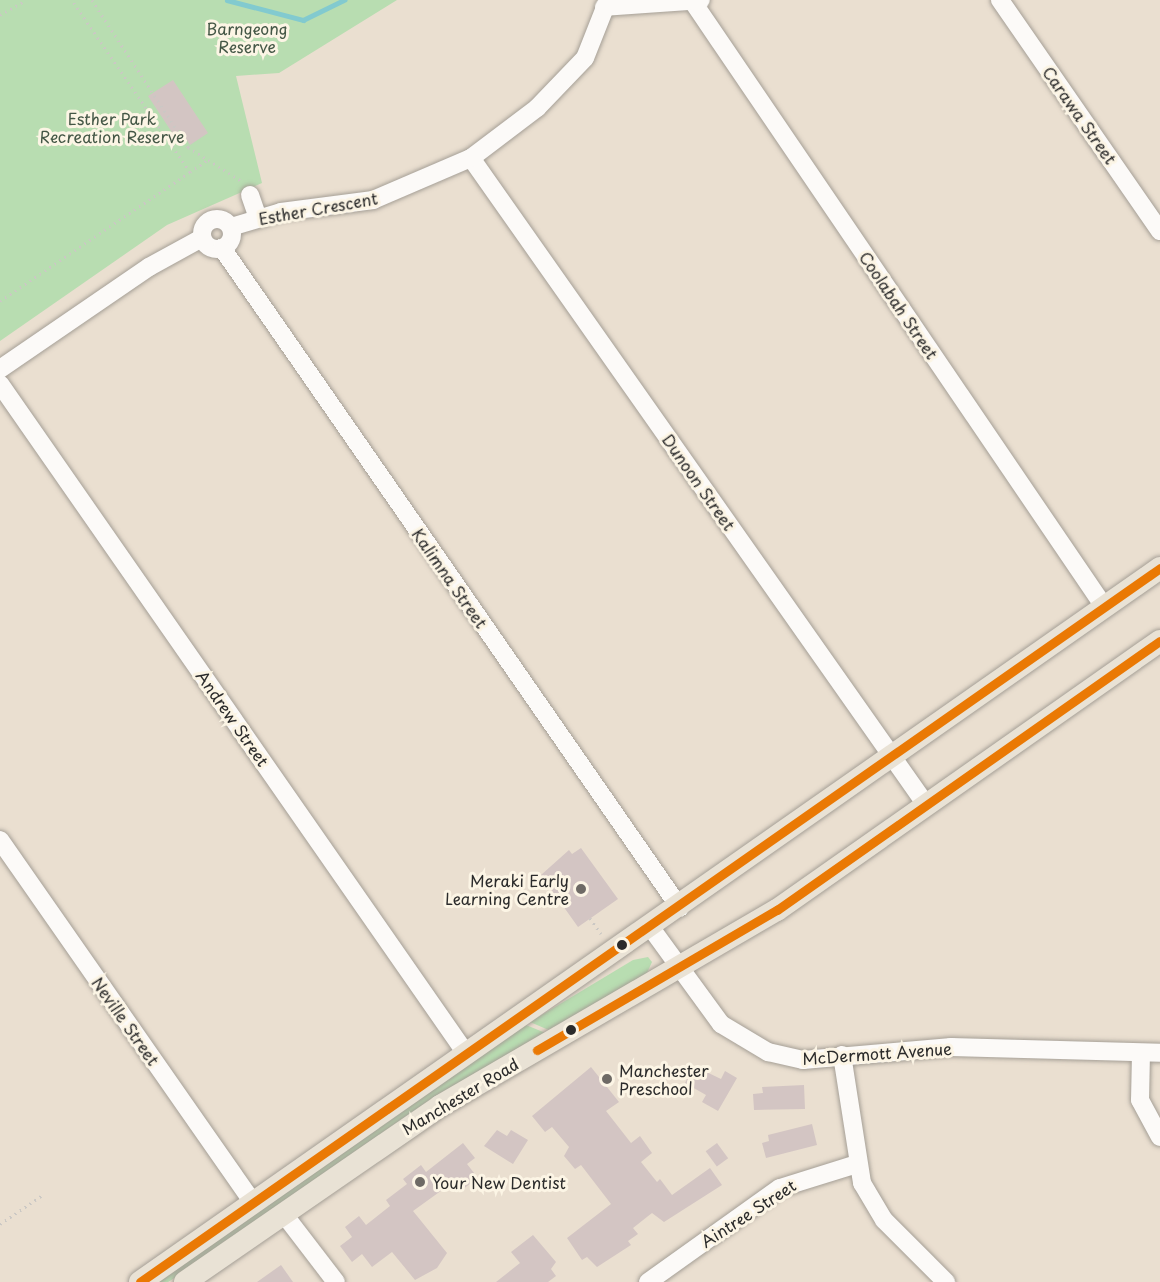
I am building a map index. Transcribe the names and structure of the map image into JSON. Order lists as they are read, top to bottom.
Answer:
{
  "streets": {
    "main road": ["Manchester Road"],
    "street": [
      "Carawa Street",
      "Esther Crescent",
      "Coolabah Street",
      "Dunoon Street",
      "Kalimna Street",
      "Andrew Street",
      "Neville Street",
      "McDermott Avenue",
      "Aintree Street"
    ]
  },
  "crossings": [
    ["Esther Crescent", "Dunoon Street"],
    ["Esther Crescent", "Kalimna Street"],
    ["Coolabah Street", "Manchester Road"],
    ["Dunoon Street", "Manchester Road"],
    ["Kalimna Street", "Manchester Road"],
    ["Andrew Street", "Manchester Road"],
    ["Neville Street", "Manchester Road"],
    ["McDermott Avenue", "Manchester Road"]
  ],
  "parks": ["Barngeong Reserve", "Esther Park Recreation Reserve"],
  "places": ["Meraki Early Learning Centre", "Manchester Preschool", "Your New Dentist"]
}
